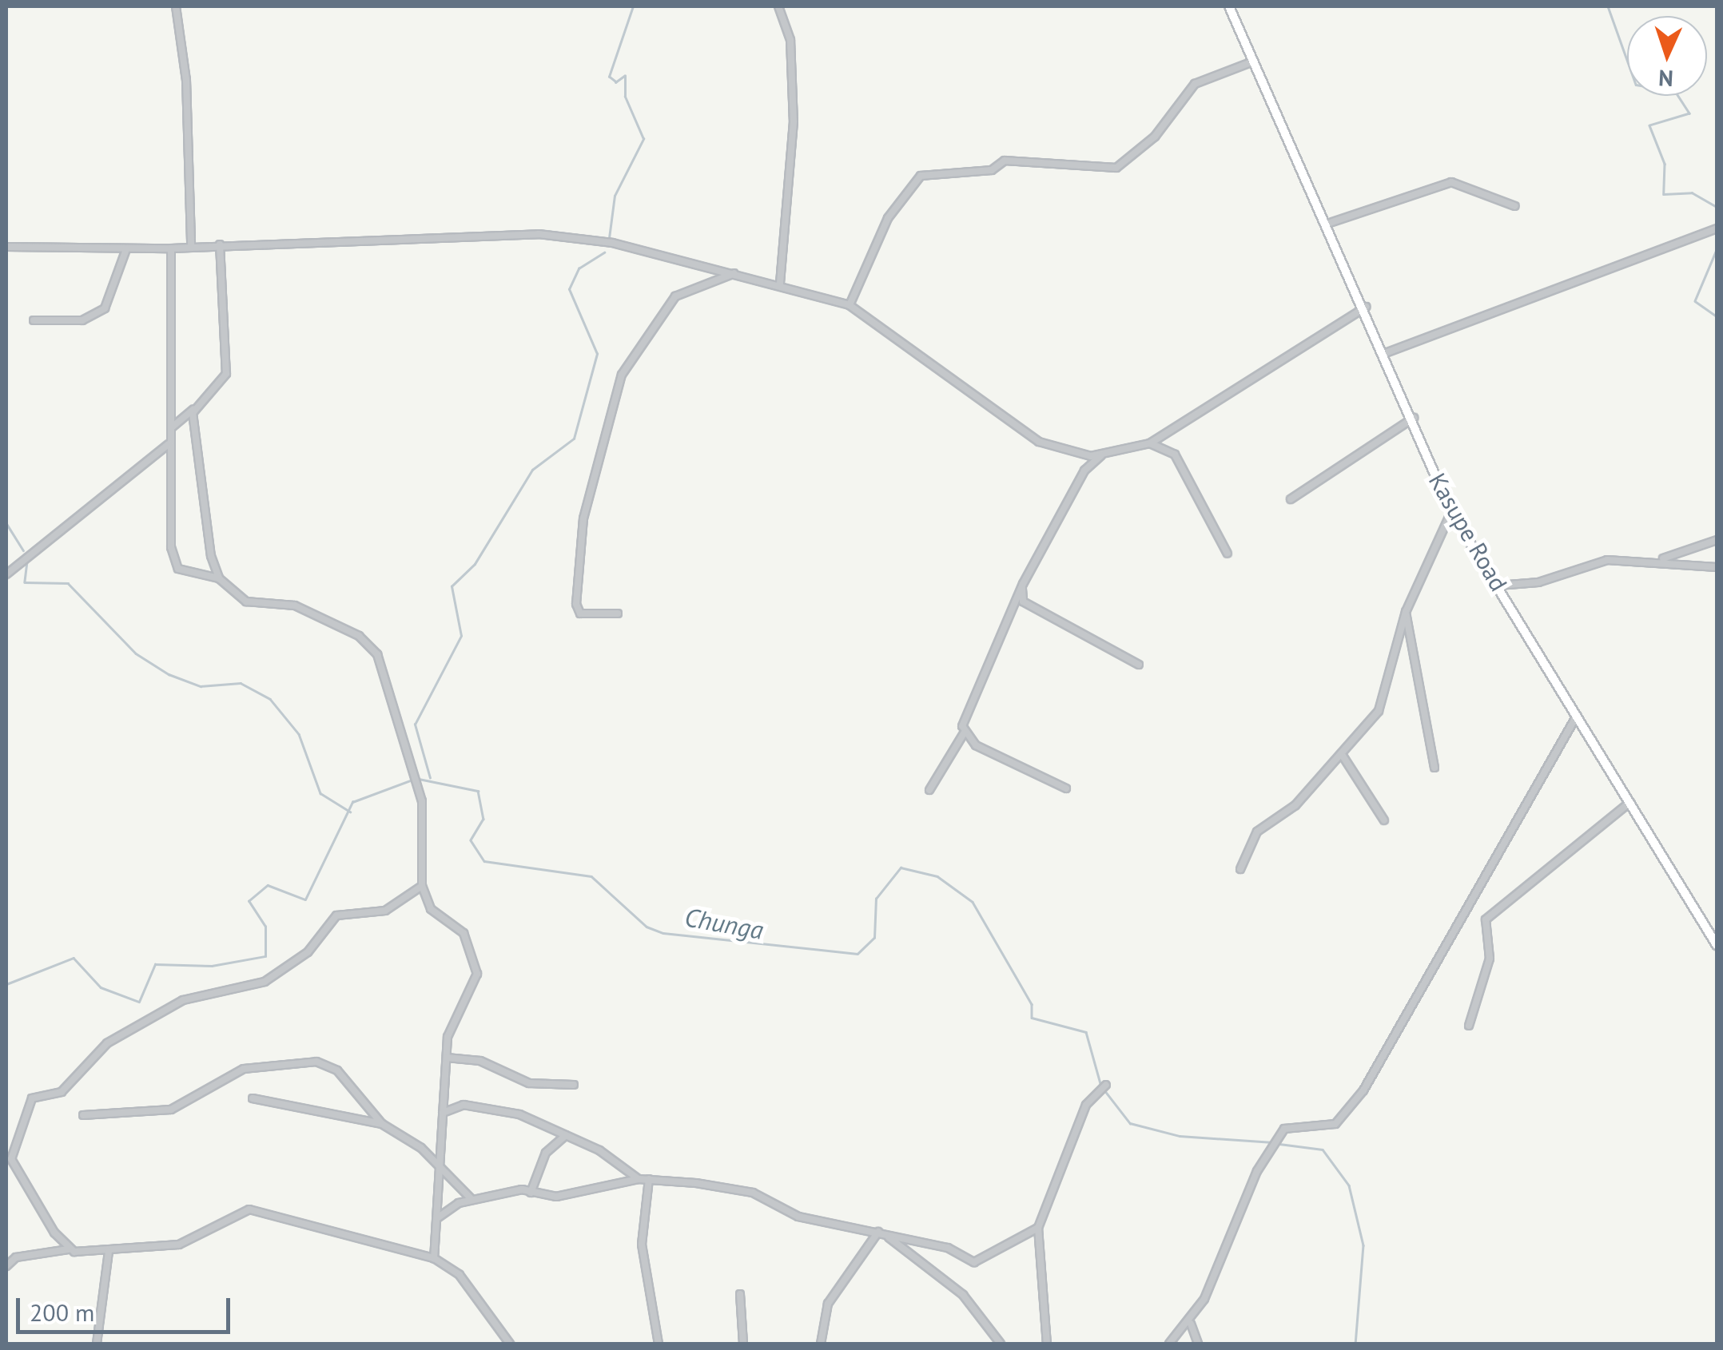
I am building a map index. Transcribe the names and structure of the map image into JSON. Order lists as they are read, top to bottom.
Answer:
{
  "streets": {
    "street": ["Kasupe Road"]
  },
  "water": ["Chunga"],
  "scale_bar": "200 m",
  "north": "bottom"
}
